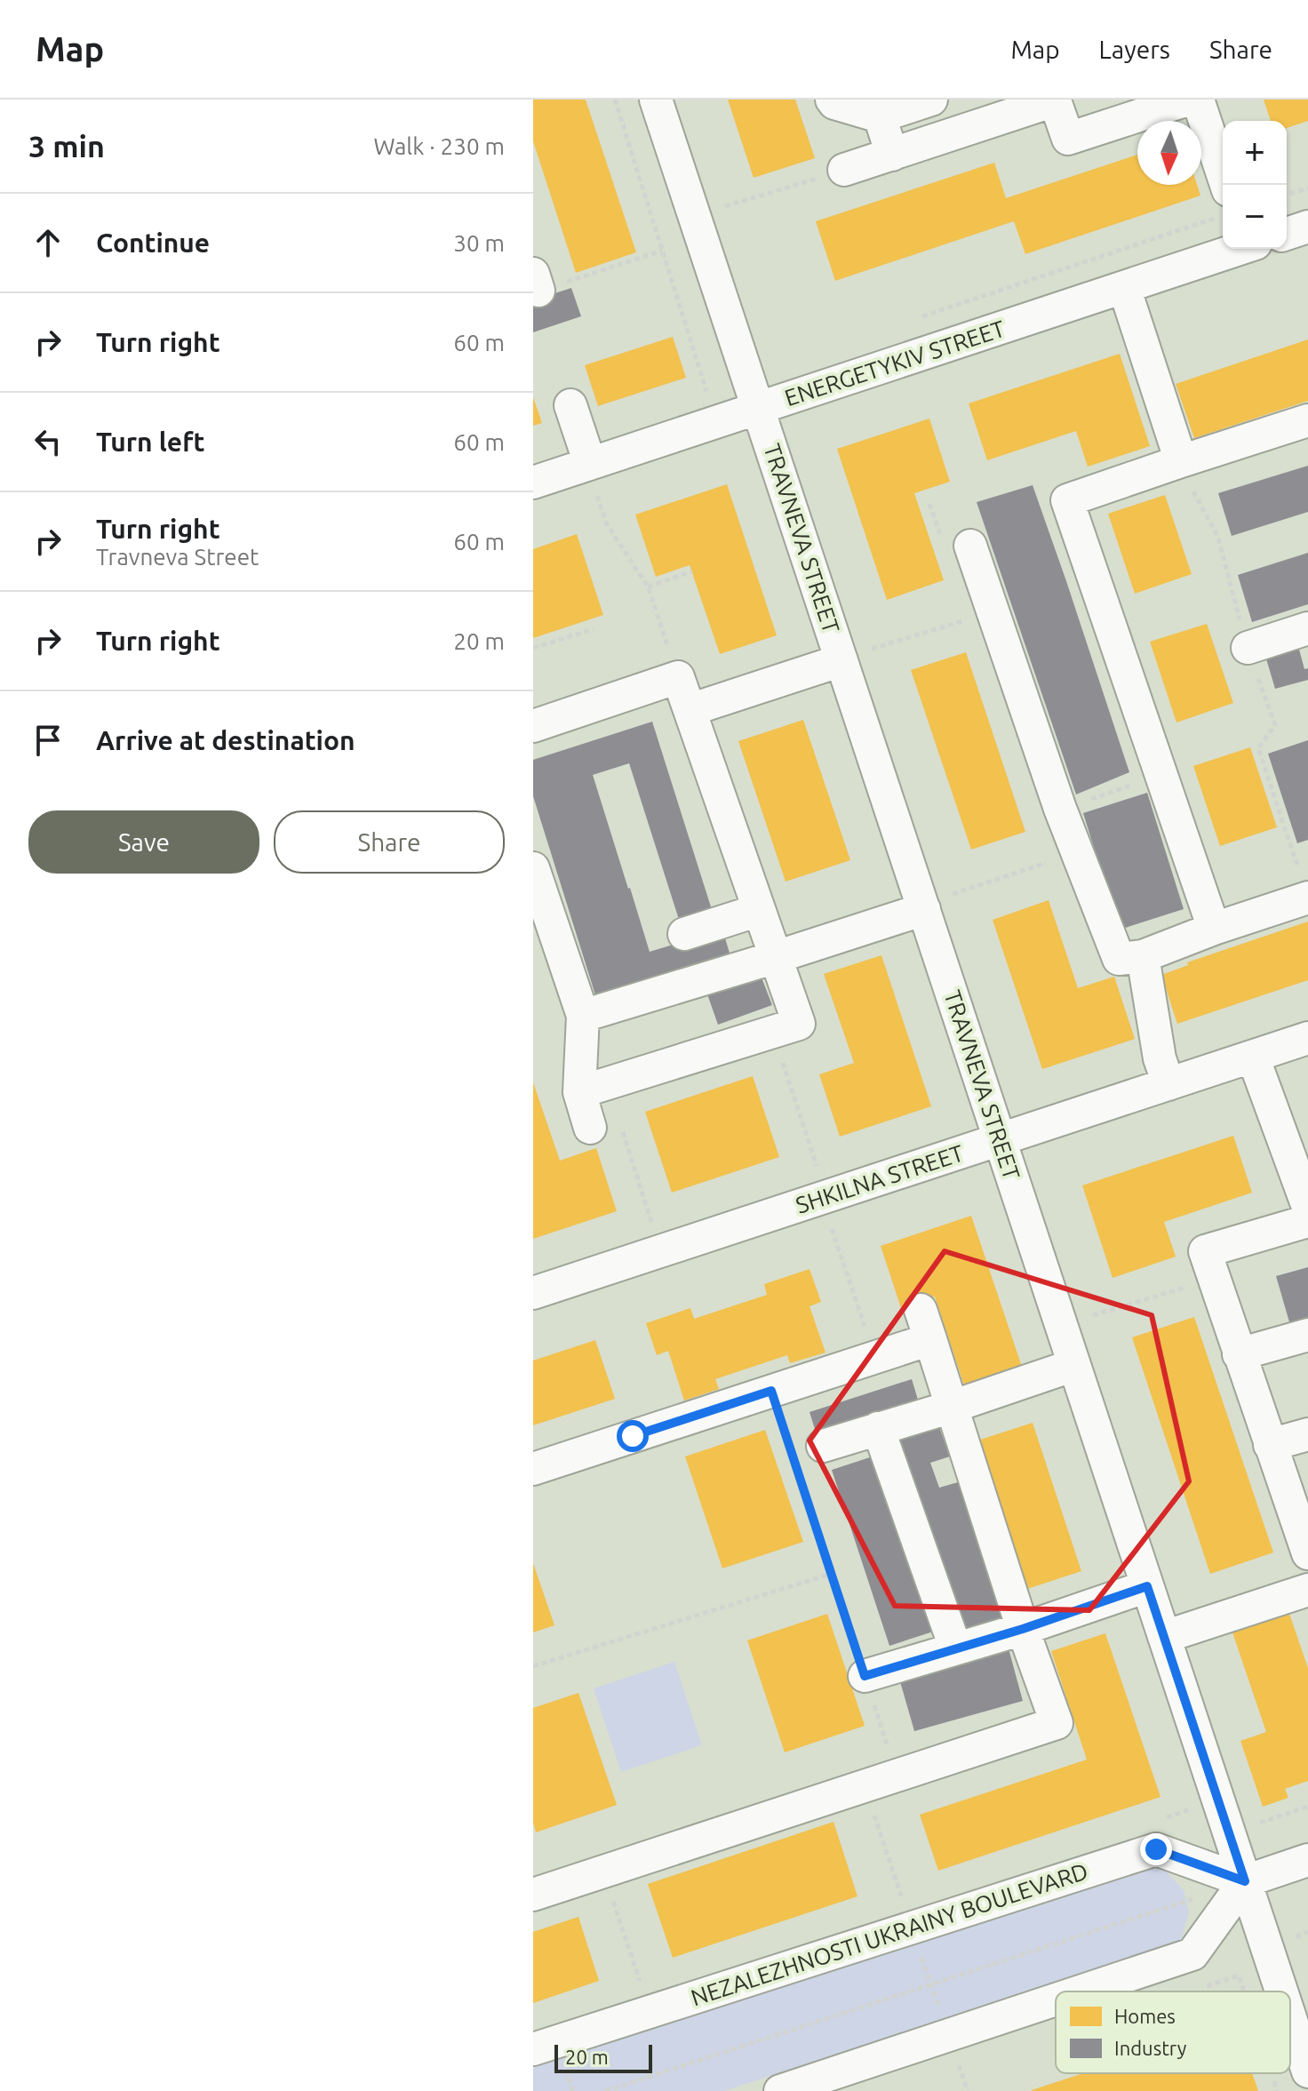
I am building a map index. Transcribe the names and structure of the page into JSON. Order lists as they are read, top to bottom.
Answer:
{
  "streets": {
    "street": [
      "ENERGETYKIV STREET",
      "TRAVNEVA STREET",
      "SHKILNA STREET",
      "NEZALEZHNOSTI UKRAINY BOULEVARD"
    ]
  },
  "crossings": [
    ["ENERGETYKIV STREET", "TRAVNEVA STREET"],
    ["TRAVNEVA STREET", "SHKILNA STREET"],
    ["TRAVNEVA STREET", "NEZALEZHNOSTI UKRAINY BOULEVARD"]
  ],
  "legend": ["Homes", "Industry"],
  "scale_bar": "20 m",
  "north": "bottom",
  "page": {
    "header": "Map",
    "nav": ["Map", "Layers", "Share"],
    "heading": ["3 min", "Walk · 230 m"],
    "map_buttons": ["+", "−"],
    "list": [
      ["Continue", "30 m"],
      ["Turn right", "60 m"],
      ["Turn left", "60 m"],
      ["Turn right", "Travneva Street", "60 m"],
      ["Turn right", "20 m"],
      "Arrive at destination"
    ],
    "buttons": ["Save", "Share"],
    "scale": "20 m"
  }
}
